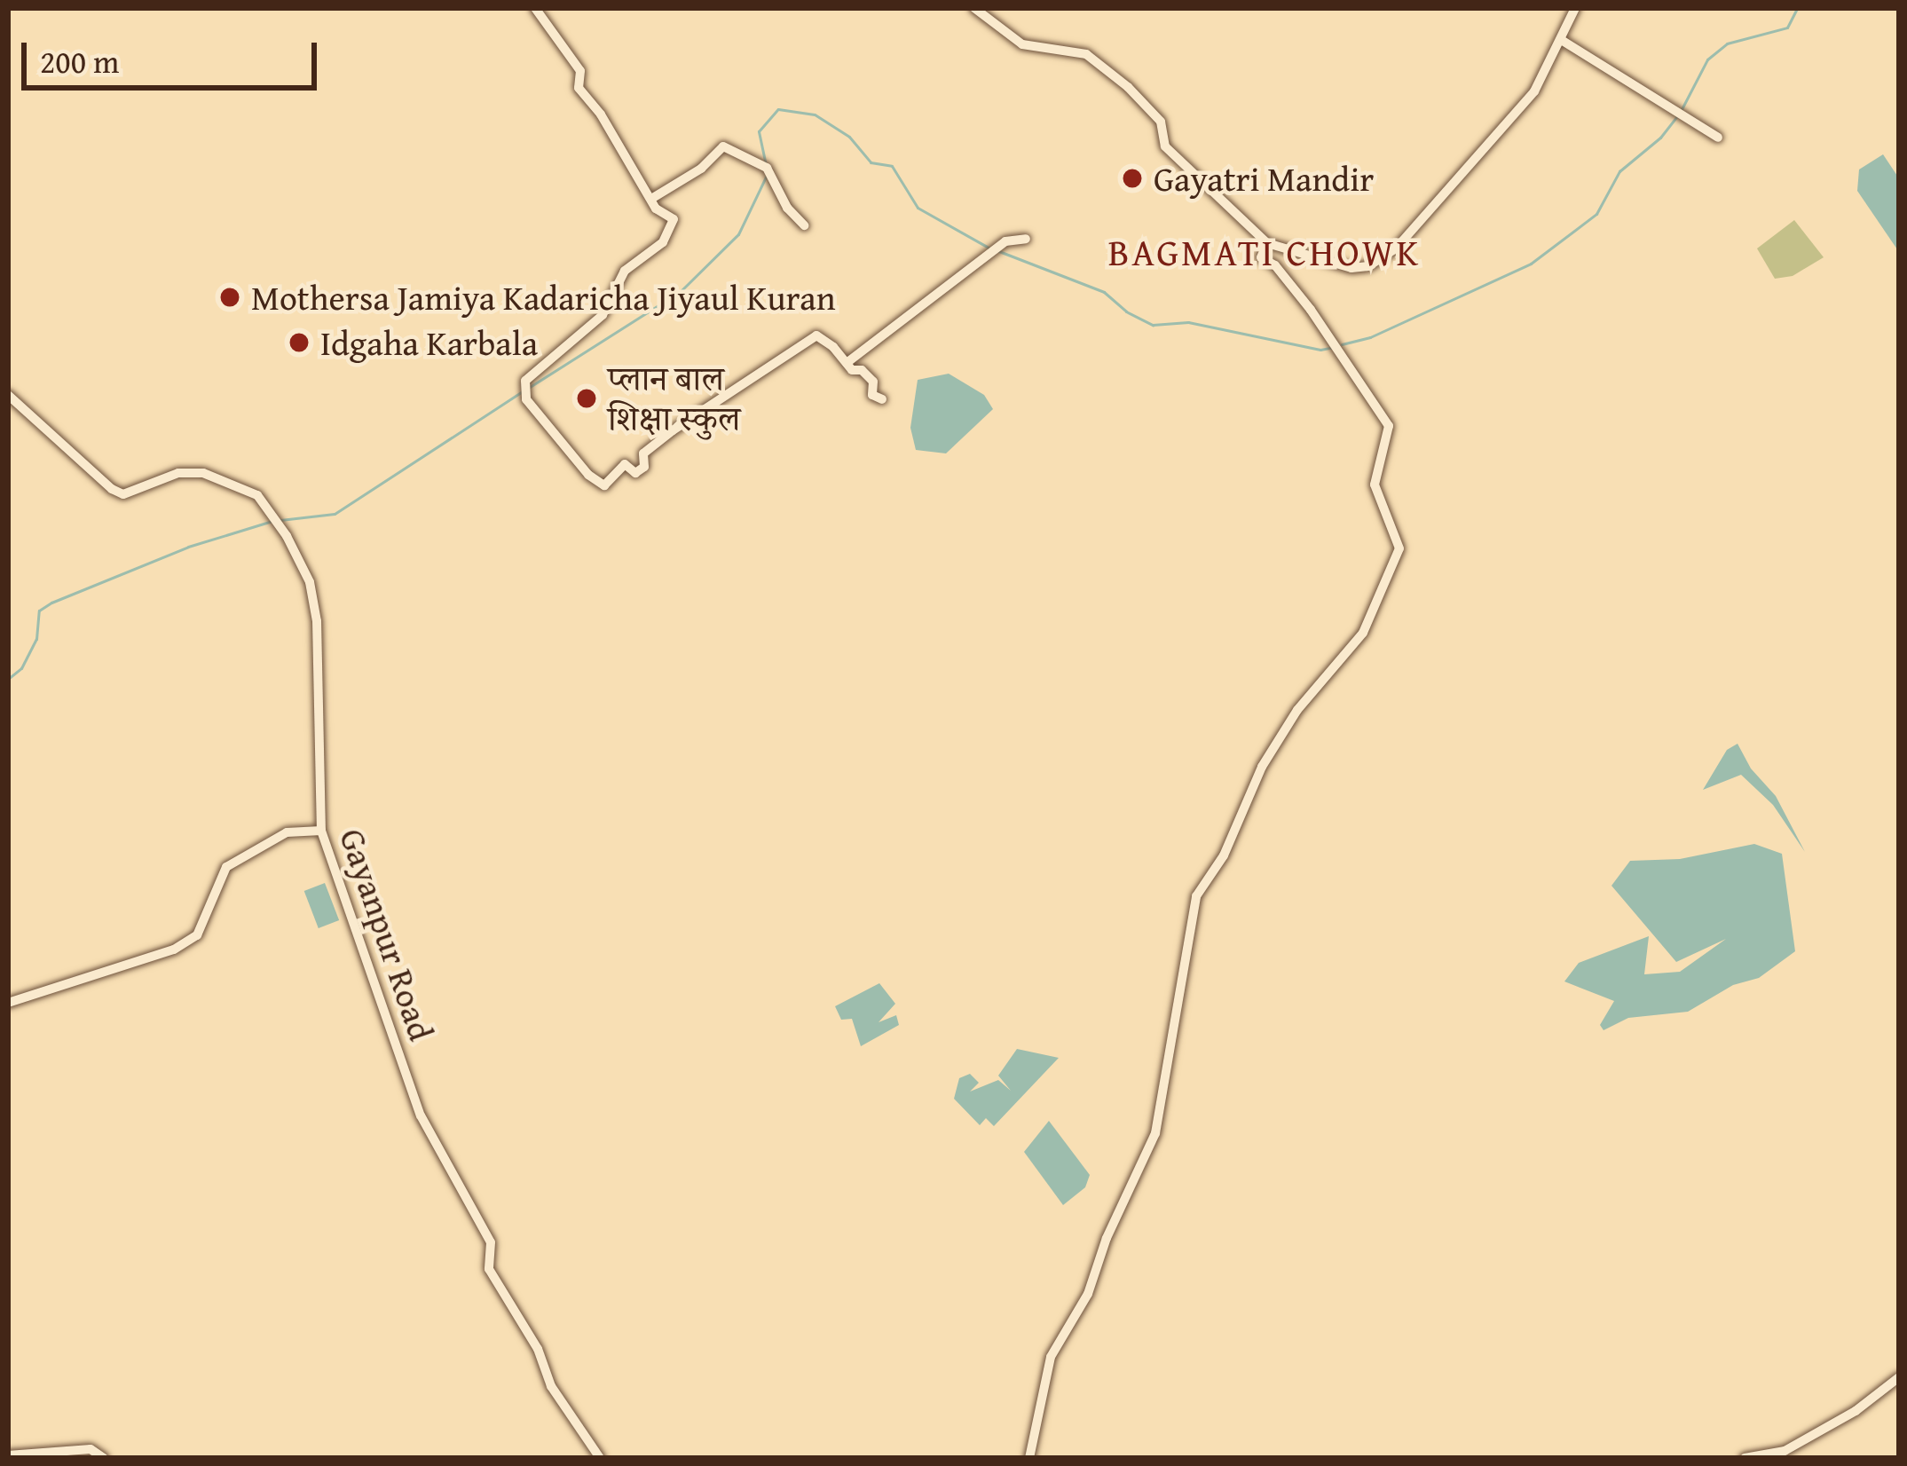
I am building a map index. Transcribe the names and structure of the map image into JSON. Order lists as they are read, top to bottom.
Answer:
{
  "streets": {
    "street": ["Gayanpur Road"]
  },
  "districts": ["BAGMATI CHOWK"],
  "places": [
    "Gayatri Mandir",
    "Mothersa Jamiya Kadaricha Jiyaul Kuran",
    "Idgaha Karbala",
    "प्लान बाल शिक्षा स्कुल"
  ],
  "scale_bar": "200 m"
}
